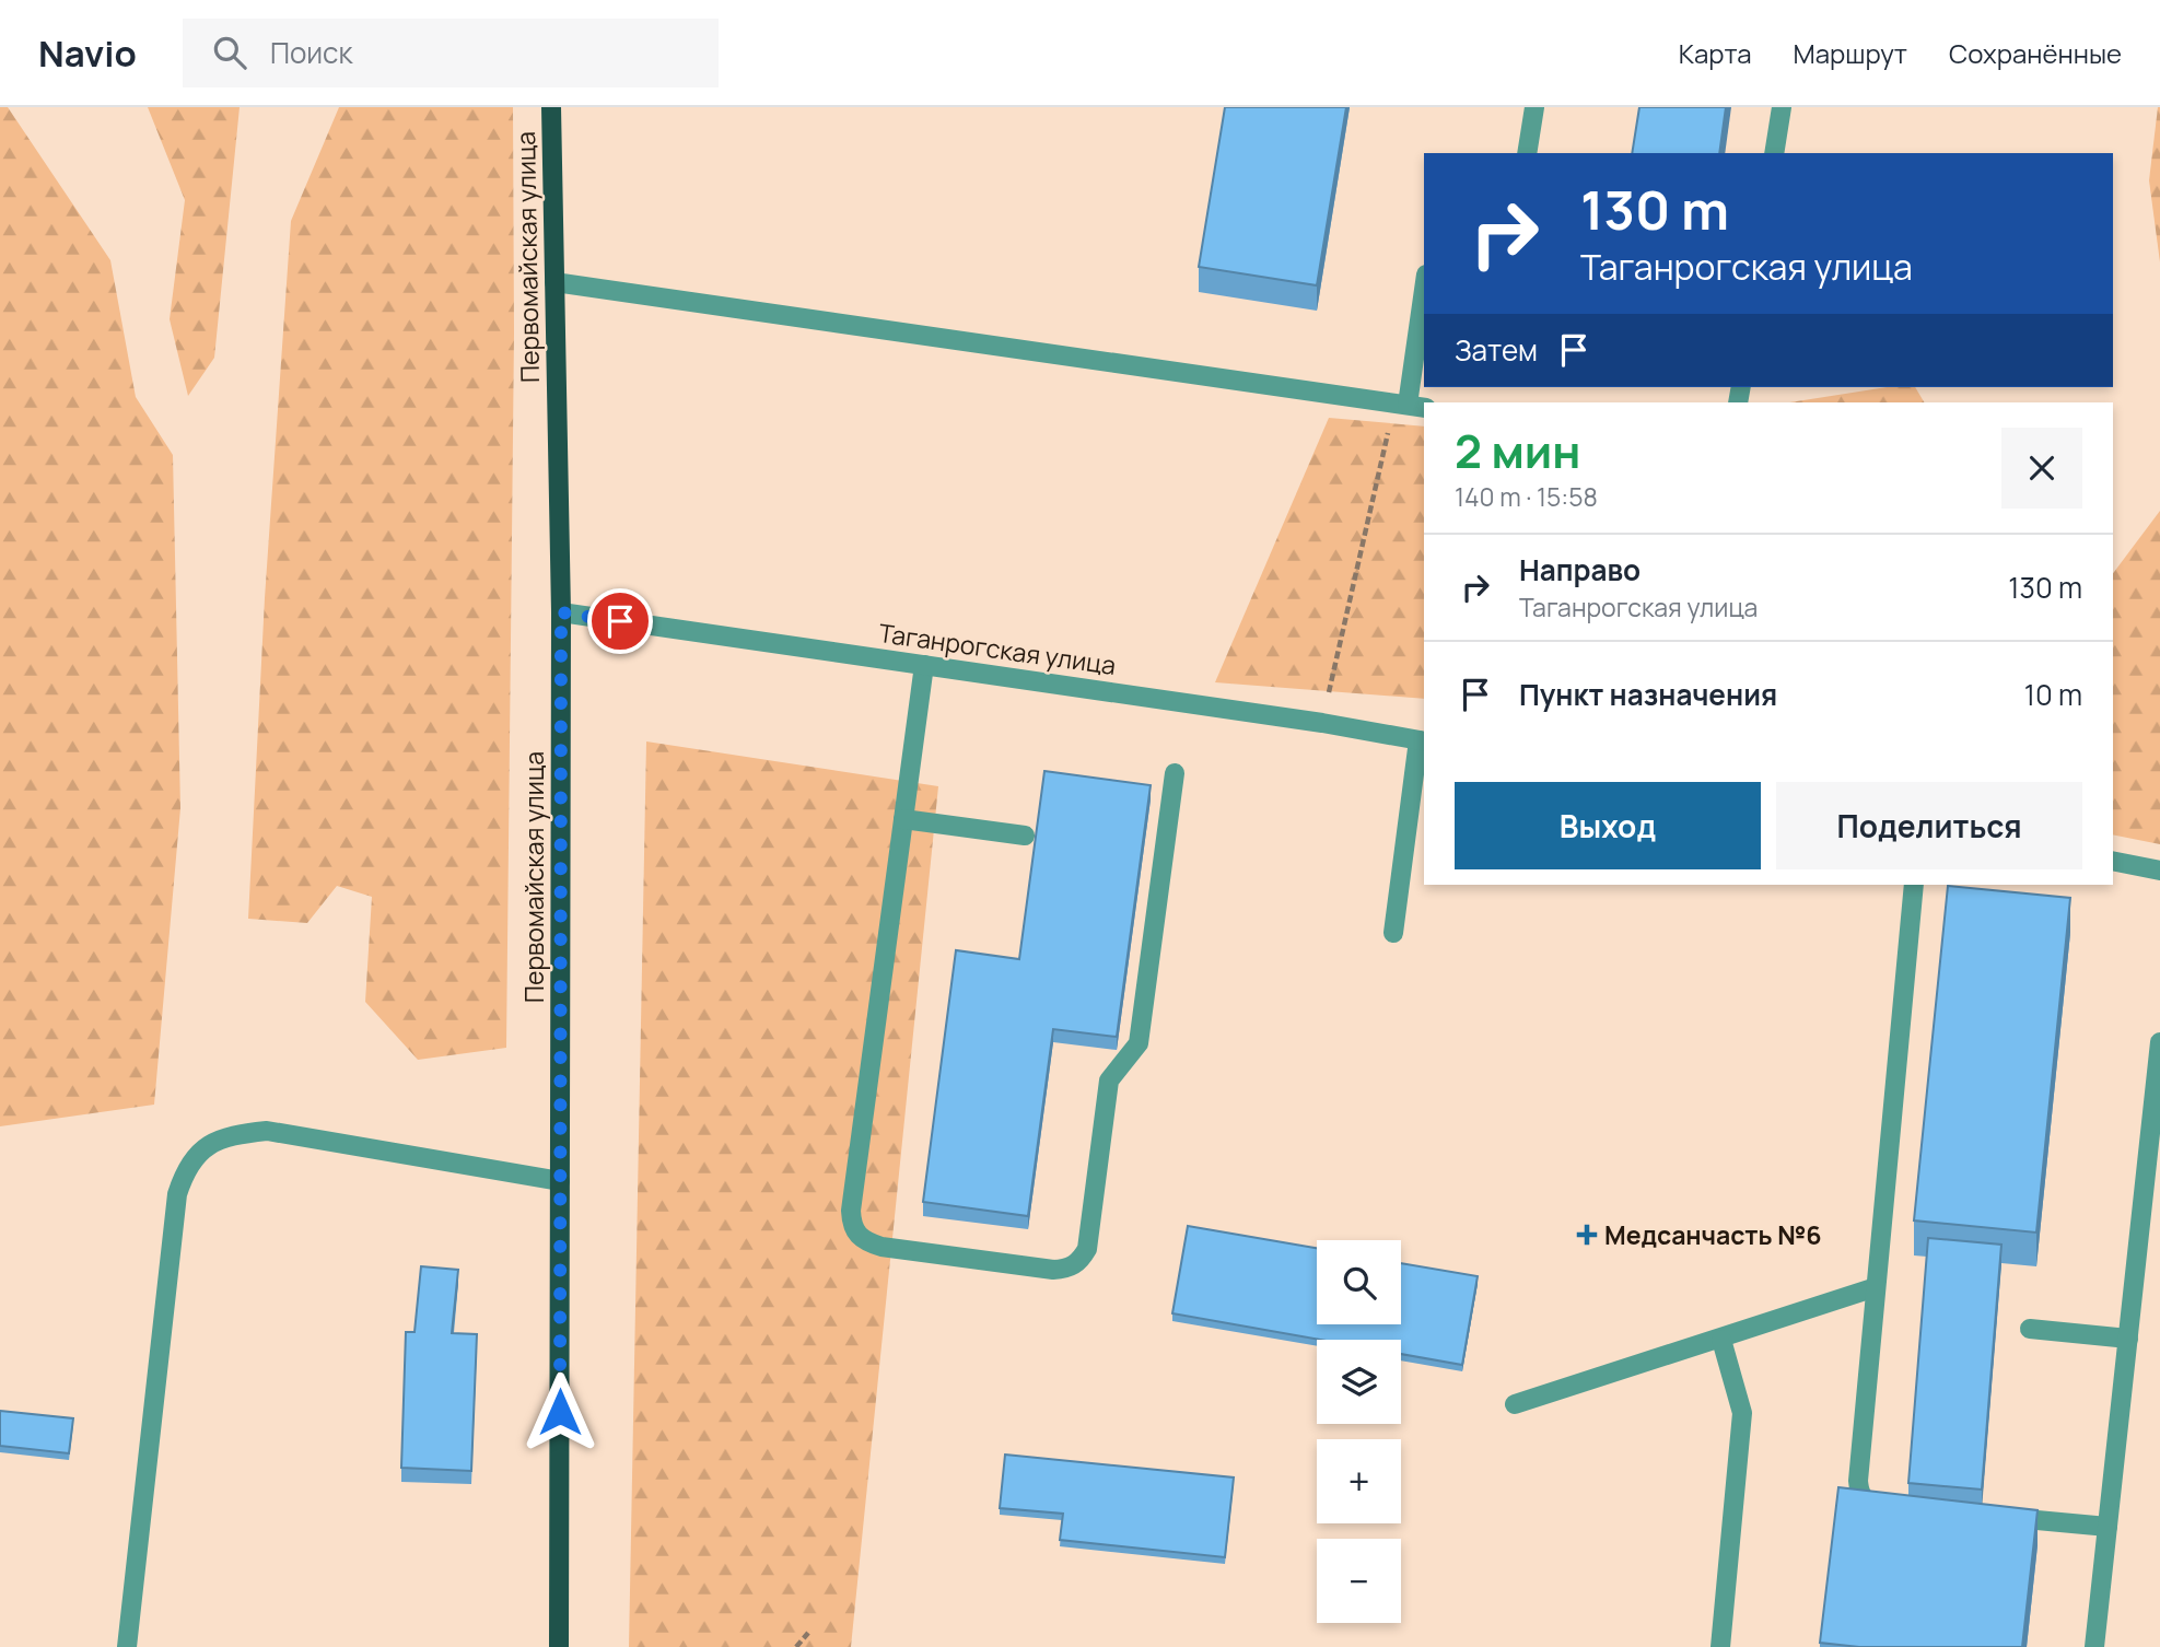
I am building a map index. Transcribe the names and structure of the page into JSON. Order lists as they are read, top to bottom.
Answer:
{
  "streets": {
    "main road": ["Первомайская улица"],
    "street": ["Таганрогская улица"]
  },
  "crossings": [
    ["Первомайская улица", "Таганрогская улица"]
  ],
  "places": {
    "health": ["Медсанчасть №6"]
  },
  "page": {
    "header": "Navio",
    "search": "Поиск",
    "nav": ["Карта", "Маршрут", "Сохранённые"],
    "turn": ["130 m", "Таганрогская улица"],
    "then": "Затем",
    "heading": ["2 мин", "140 m · 15:58"],
    "list": [
      {
        "name": "Направо",
        "note": "Таганрогская улица",
        "value": "130 m"
      },
      {
        "name": "Пункт назначения",
        "value": "10 m"
      }
    ],
    "buttons": ["Выход", "Поделиться"],
    "map_buttons": ["+", "−"]
  }
}
